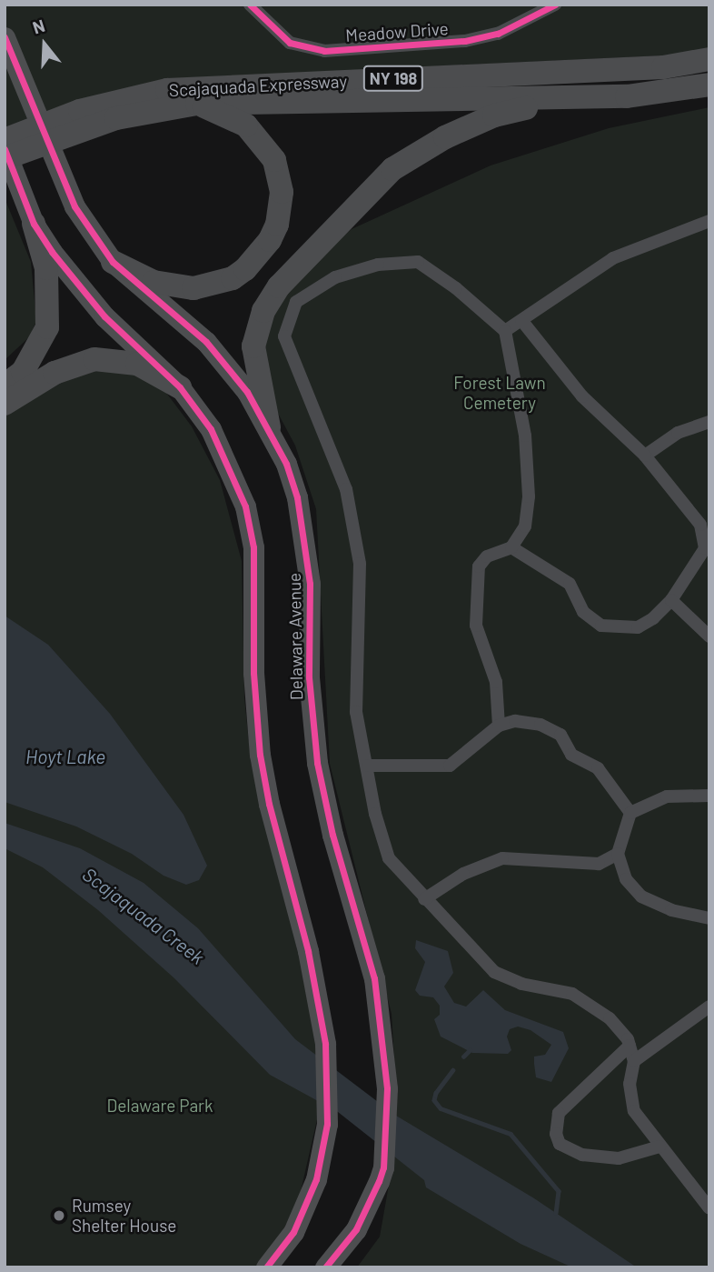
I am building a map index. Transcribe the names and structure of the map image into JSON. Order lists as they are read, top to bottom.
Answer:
{
  "streets": {
    "highway": ["NY 198", "Scajaquada Expressway"],
    "main road": ["Delaware Avenue"],
    "street": ["Meadow Drive"]
  },
  "water": ["Hoyt Lake", "Scajaquada Creek"],
  "parks": ["Forest Lawn Cemetery", "Delaware Park"],
  "places": ["Rumsey Shelter House"],
  "north": "top"
}
